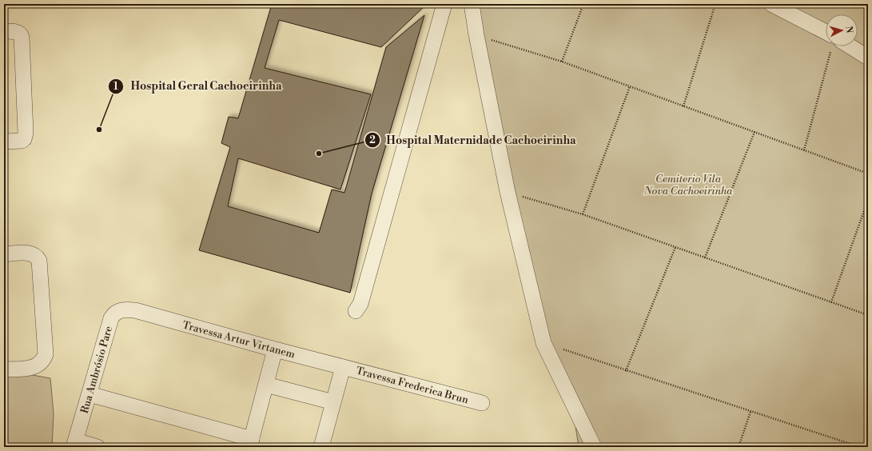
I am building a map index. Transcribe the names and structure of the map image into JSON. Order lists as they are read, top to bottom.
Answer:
{
  "streets": {
    "street": ["Travessa Artur Virtanem", "Rua Ambrósio Pare", "Travessa Frederica Brun"]
  },
  "crossings": [
    ["Travessa Artur Virtanem", "Rua Ambrósio Pare"],
    ["Travessa Artur Virtanem", "Travessa Frederica Brun"]
  ],
  "parks": ["Cemiterio Vila Nova Cachoeirinha"],
  "places": ["Hospital Geral Cachoeirinha", "Hospital Maternidade Cachoeirinha"],
  "north": "right"
}
